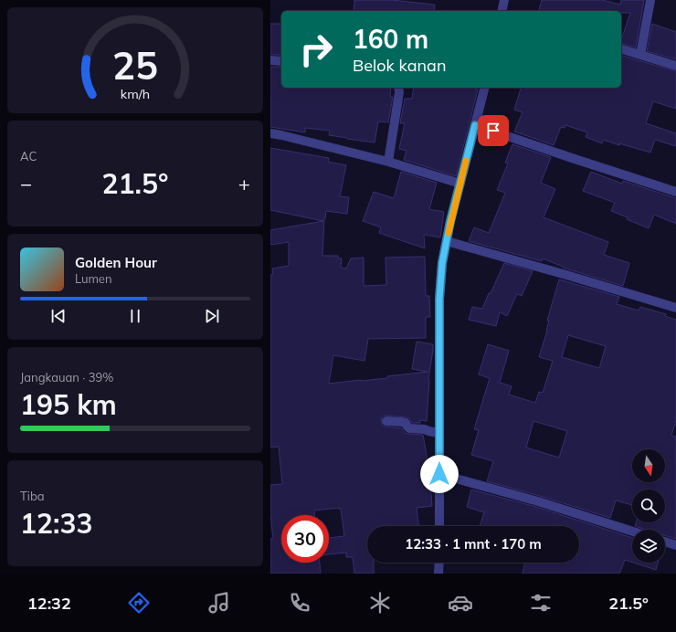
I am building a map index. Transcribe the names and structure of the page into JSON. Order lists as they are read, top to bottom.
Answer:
{
  "north": "bottom",
  "page": {
    "turn": ["160 m", "Belok kanan"],
    "tile": [
      "AC",
      ["Jangkauan · 39%", "195 km"],
      ["Tiba", "12:33"]
    ],
    "heat": ["−", "21.5°", "+"],
    "song": ["Golden Hour", "Lumen"],
    "limit": "30",
    "trip": "12:33 · 1 mnt · 170 m",
    "tabs": ["12:32", "21.5°"],
    "gauge": ["25", "km/h"]
  }
}
